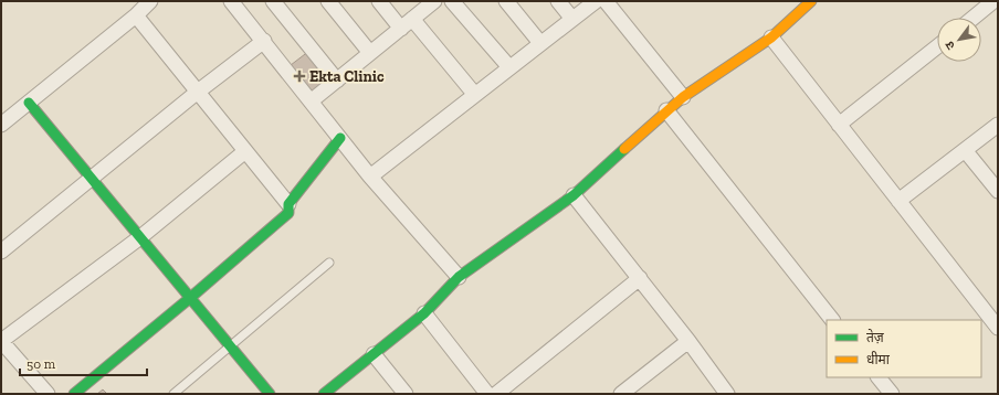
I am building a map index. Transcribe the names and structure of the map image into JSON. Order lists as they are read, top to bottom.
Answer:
{
  "places": {
    "health": ["Ekta Clinic"]
  },
  "legend": ["तेज़", "धीमा"],
  "scale_bar": "50 m",
  "north": "bottom left"
}
